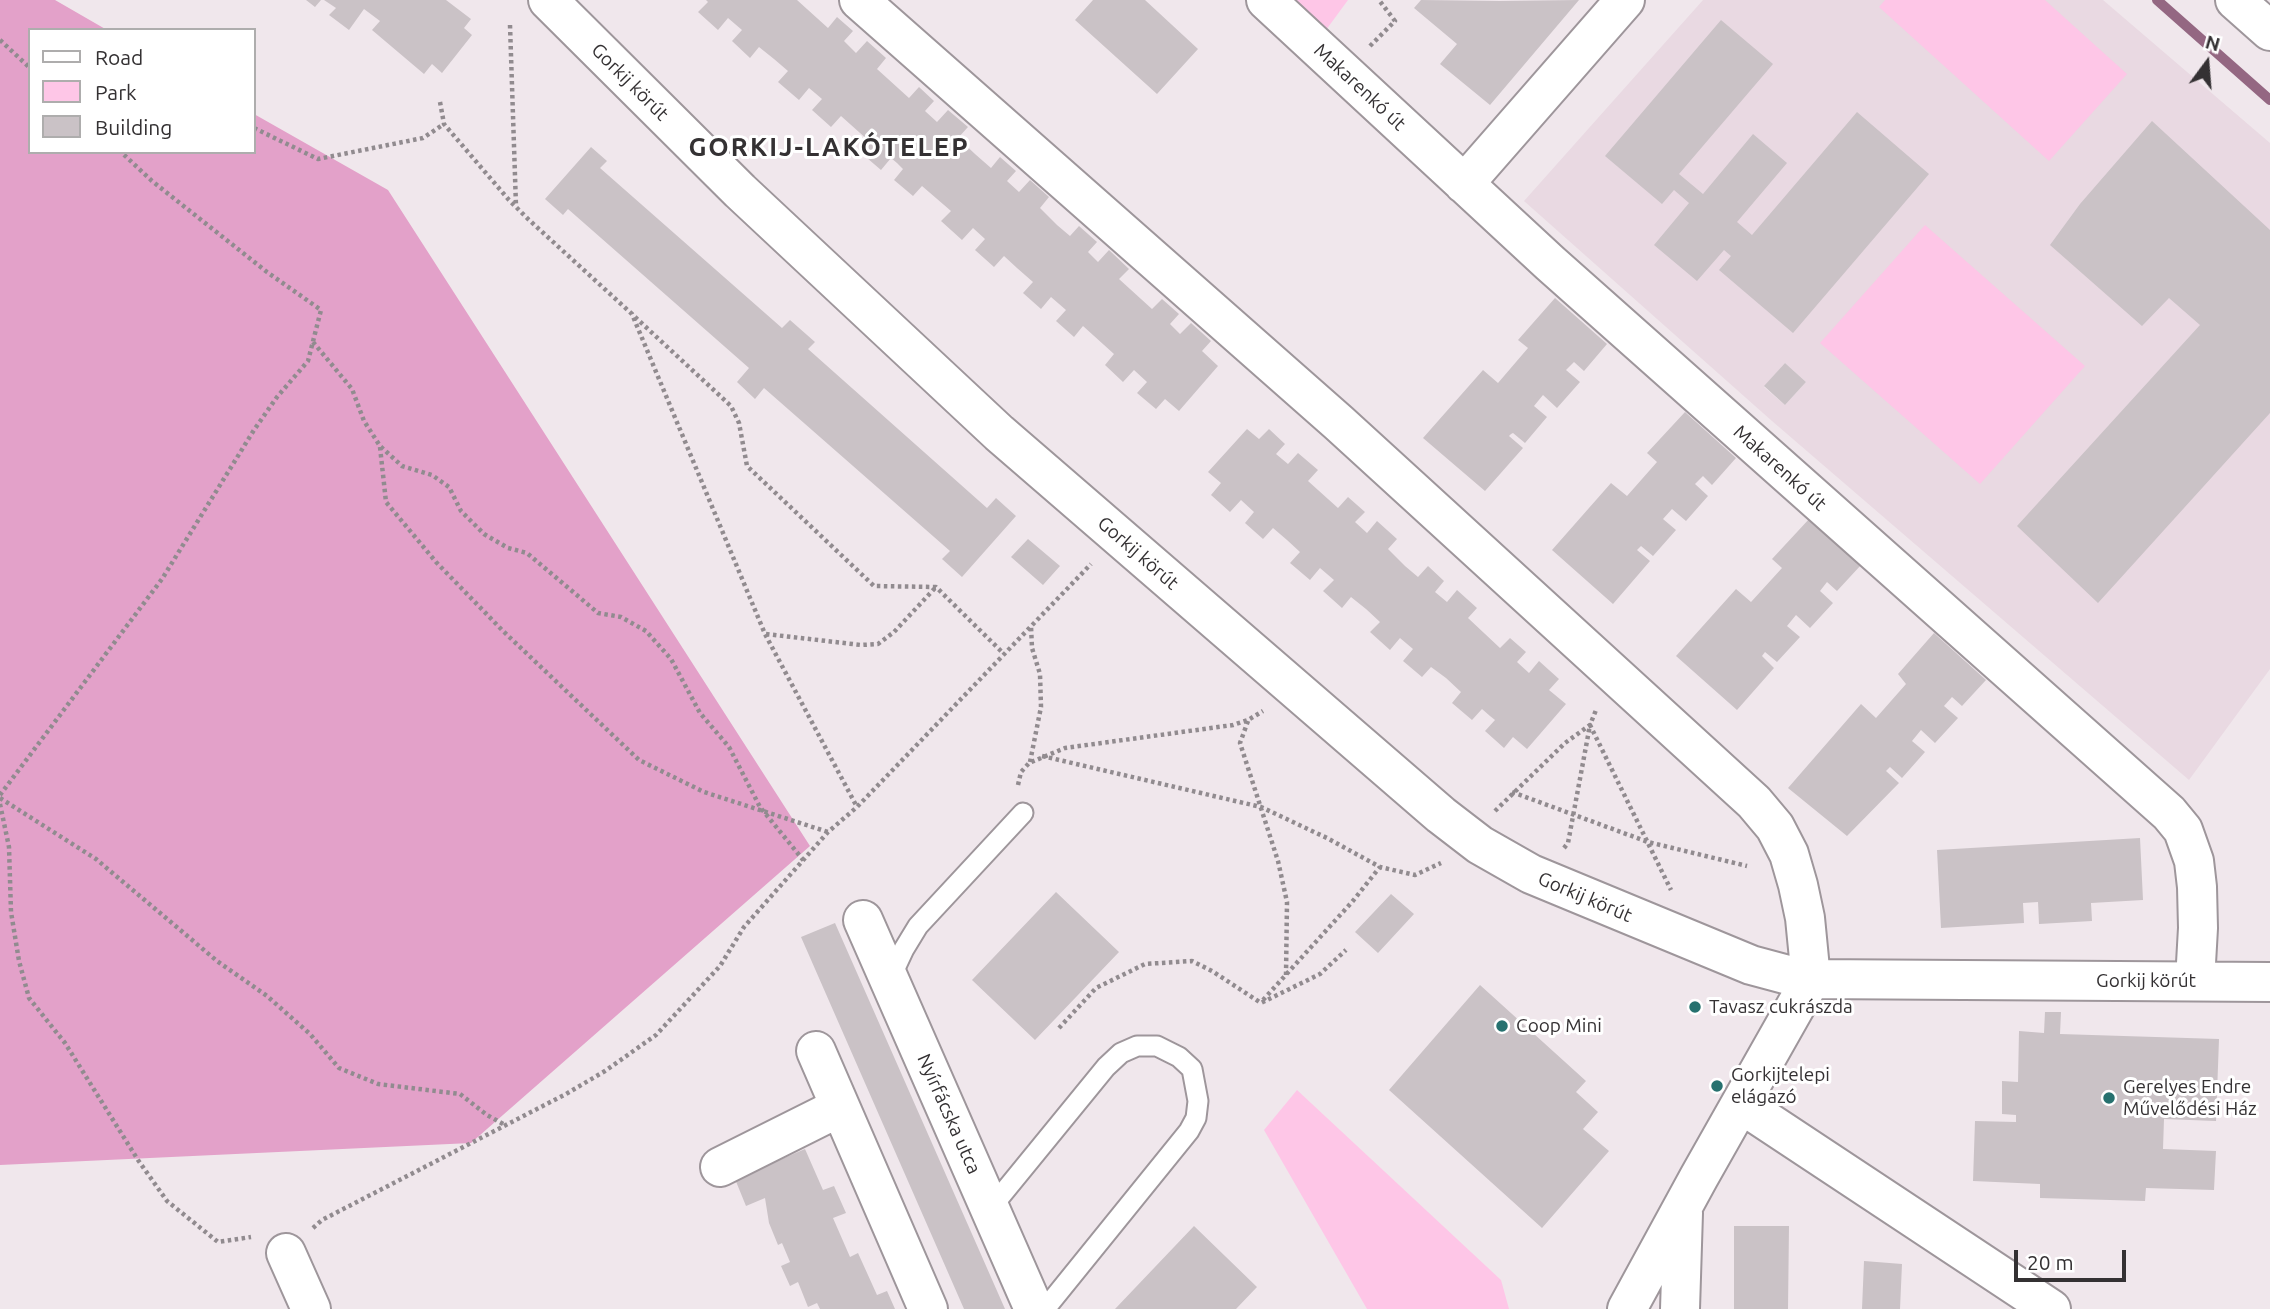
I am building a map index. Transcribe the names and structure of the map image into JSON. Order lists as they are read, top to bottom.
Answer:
{
  "streets": {
    "street": ["Gorkij körút", "Makarenkó út", "Nyírfácska utca"]
  },
  "crossings": [
    ["Gorkij körút", "Makarenkó út"]
  ],
  "districts": ["GORKIJ-LAKÓTELEP"],
  "places": [
    "Tavasz cukrászda",
    "Coop Mini",
    "Gorkijtelepi elágazó",
    "Gerelyes Endre Művelődési Ház"
  ],
  "legend": ["Road", "Park", "Building"],
  "scale_bar": "20 m",
  "north": "top"
}
